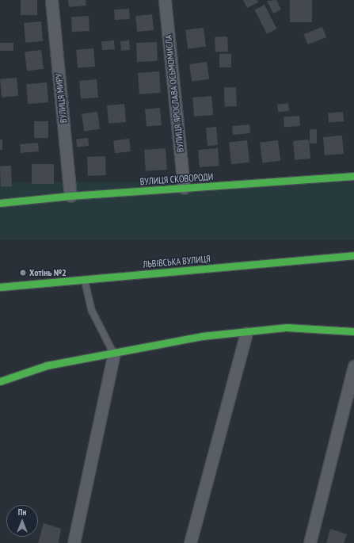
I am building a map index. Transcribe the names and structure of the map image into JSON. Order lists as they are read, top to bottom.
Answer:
{
  "streets": {
    "street": [
      "ВУЛИЦЯ ЯРОСЛАВА ОСЬМОМИСЛА",
      "ВУЛИЦЯ МИРУ",
      "ВУЛИЦЯ СКОВОРОДИ",
      "ЛЬВІВСЬКА ВУЛИЦЯ"
    ]
  },
  "crossings": [
    ["ВУЛИЦЯ ЯРОСЛАВА ОСЬМОМИСЛА", "ВУЛИЦЯ СКОВОРОДИ"],
    ["ВУЛИЦЯ МИРУ", "ВУЛИЦЯ СКОВОРОДИ"]
  ],
  "places": ["Хотінь №2"],
  "north": "top"
}
